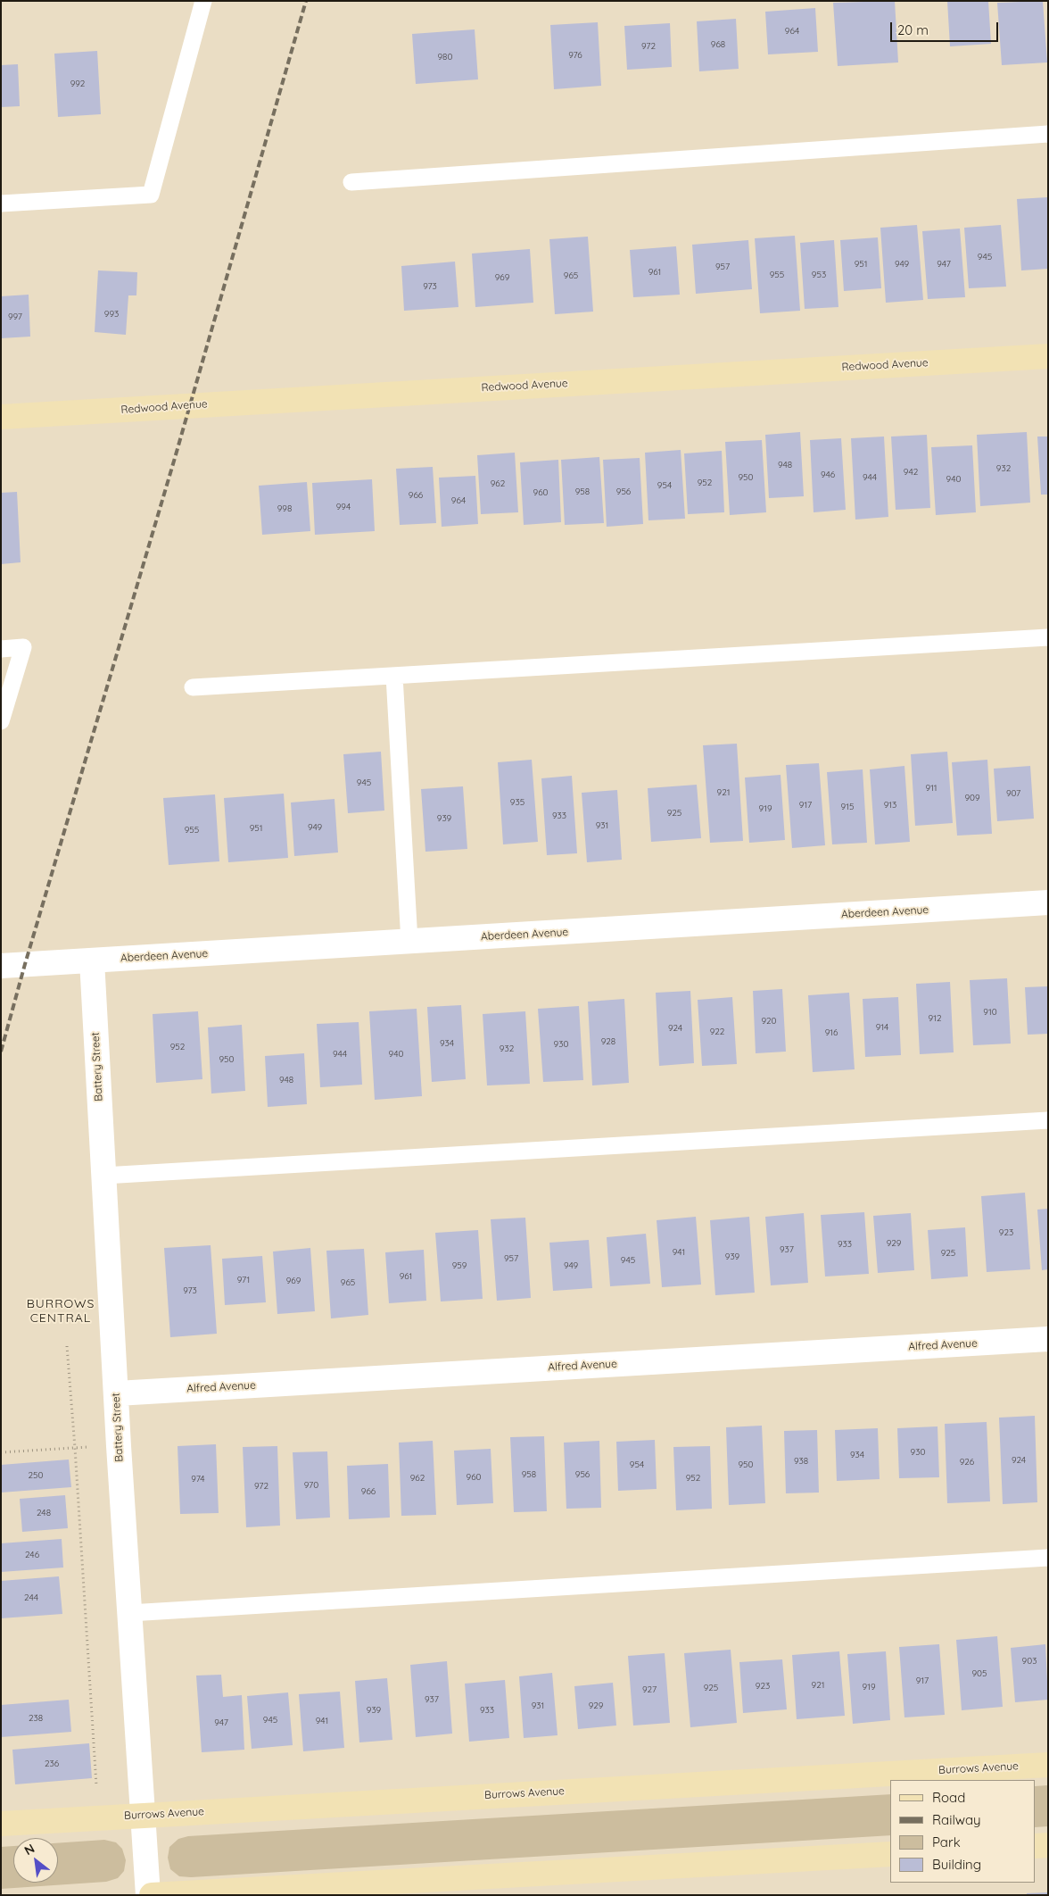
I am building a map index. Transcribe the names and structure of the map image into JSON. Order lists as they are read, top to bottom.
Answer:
{
  "streets": {
    "street": [
      "Redwood Avenue",
      "Aberdeen Avenue",
      "Battery Street",
      "Alfred Avenue",
      "Burrows Avenue"
    ]
  },
  "crossings": [
    ["Aberdeen Avenue", "Battery Street"],
    ["Battery Street", "Alfred Avenue"],
    ["Battery Street", "Burrows Avenue"]
  ],
  "districts": ["BURROWS CENTRAL"],
  "house_numbers": [
    "964",
    "968",
    "972",
    "976",
    "980",
    "992",
    "945",
    "951",
    "949",
    "947",
    "957",
    "961",
    "955",
    "953",
    "965",
    "969",
    "973",
    "993",
    "997",
    "948",
    "932",
    "942",
    "946",
    "950",
    "944",
    "940",
    "952",
    "962",
    "954",
    "958",
    "956",
    "960",
    "966",
    "964",
    "994",
    "998",
    "945",
    "911",
    "921",
    "907",
    "909",
    "935",
    "917",
    "913",
    "915",
    "919",
    "925",
    "933",
    "939",
    "931",
    "949",
    "951",
    "955",
    "910",
    "912",
    "920",
    "914",
    "924",
    "922",
    "916",
    "928",
    "934",
    "930",
    "952",
    "932",
    "944",
    "940",
    "950",
    "948",
    "923",
    "929",
    "933",
    "937",
    "941",
    "925",
    "939",
    "957",
    "945",
    "959",
    "949",
    "961",
    "971",
    "969",
    "965",
    "973",
    "930",
    "934",
    "924",
    "938",
    "926",
    "954",
    "950",
    "958",
    "956",
    "250",
    "960",
    "962",
    "952",
    "974",
    "970",
    "972",
    "966",
    "248",
    "246",
    "244",
    "903",
    "905",
    "917",
    "921",
    "923",
    "919",
    "925",
    "927",
    "937",
    "931",
    "929",
    "939",
    "933",
    "238",
    "945",
    "941",
    "947",
    "236"
  ],
  "legend": [
    "Road",
    "Railway",
    "Park",
    "Building"
  ],
  "scale_bar": "20 m",
  "north": "top left"
}
